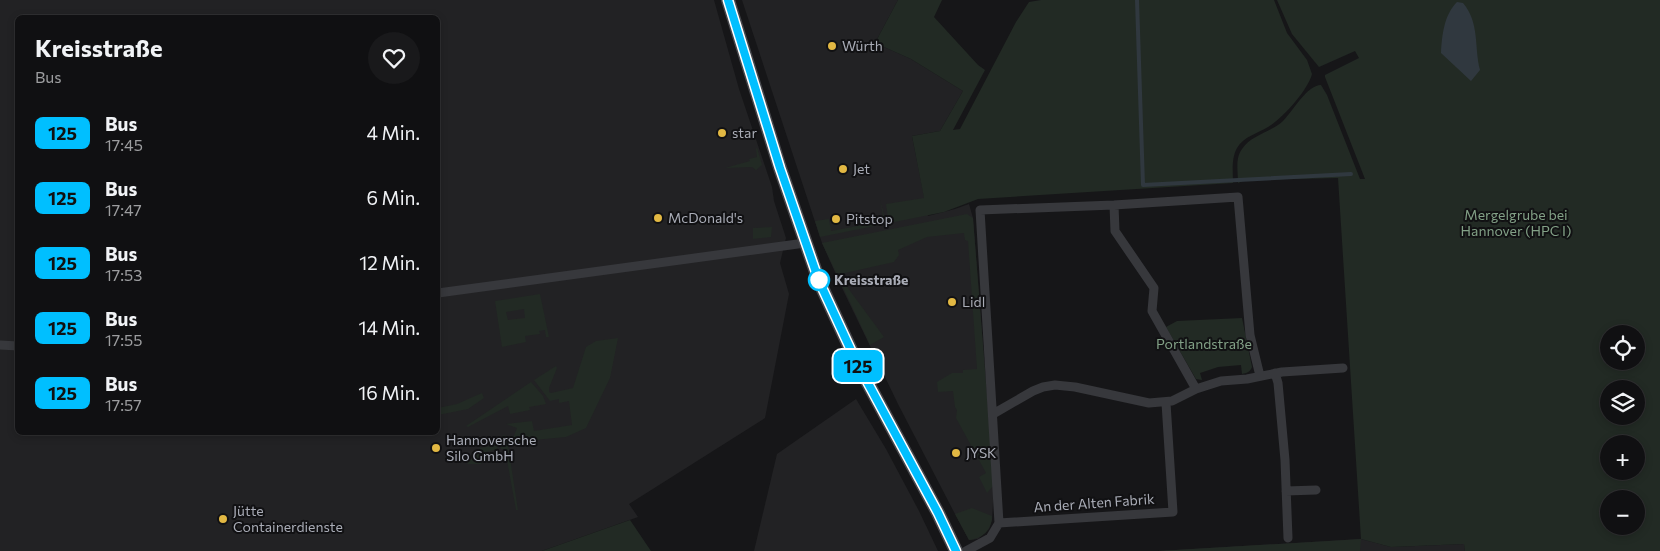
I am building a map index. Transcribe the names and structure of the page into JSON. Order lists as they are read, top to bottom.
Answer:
{
  "streets": {
    "street": ["An der Alten Fabrik"]
  },
  "parks": ["Mergelgrube bei Hannover (HPC I)", "Portlandstraße"],
  "places": [
    "Würth",
    "star",
    "Jet",
    "McDonald's",
    "Pitstop",
    "Kreisstraße",
    "Lidl",
    "Hannoversche Silo GmbH",
    "JYSK",
    "Jütte Containerdienste"
  ],
  "lines": ["bus line 125"],
  "page": {
    "on_map": "125",
    "heading": ["Kreisstraße", "Bus"],
    "list": [
      {
        "mark": "125",
        "name": "Bus",
        "note": "17:45",
        "value": "4 Min."
      },
      {
        "mark": "125",
        "name": "Bus",
        "note": "17:47",
        "value": "6 Min."
      },
      {
        "mark": "125",
        "name": "Bus",
        "note": "17:53",
        "value": "12 Min."
      },
      {
        "mark": "125",
        "name": "Bus",
        "note": "17:55",
        "value": "14 Min."
      },
      {
        "mark": "125",
        "name": "Bus",
        "note": "17:57",
        "value": "16 Min."
      }
    ],
    "map_buttons": ["+", "−"]
  }
}
